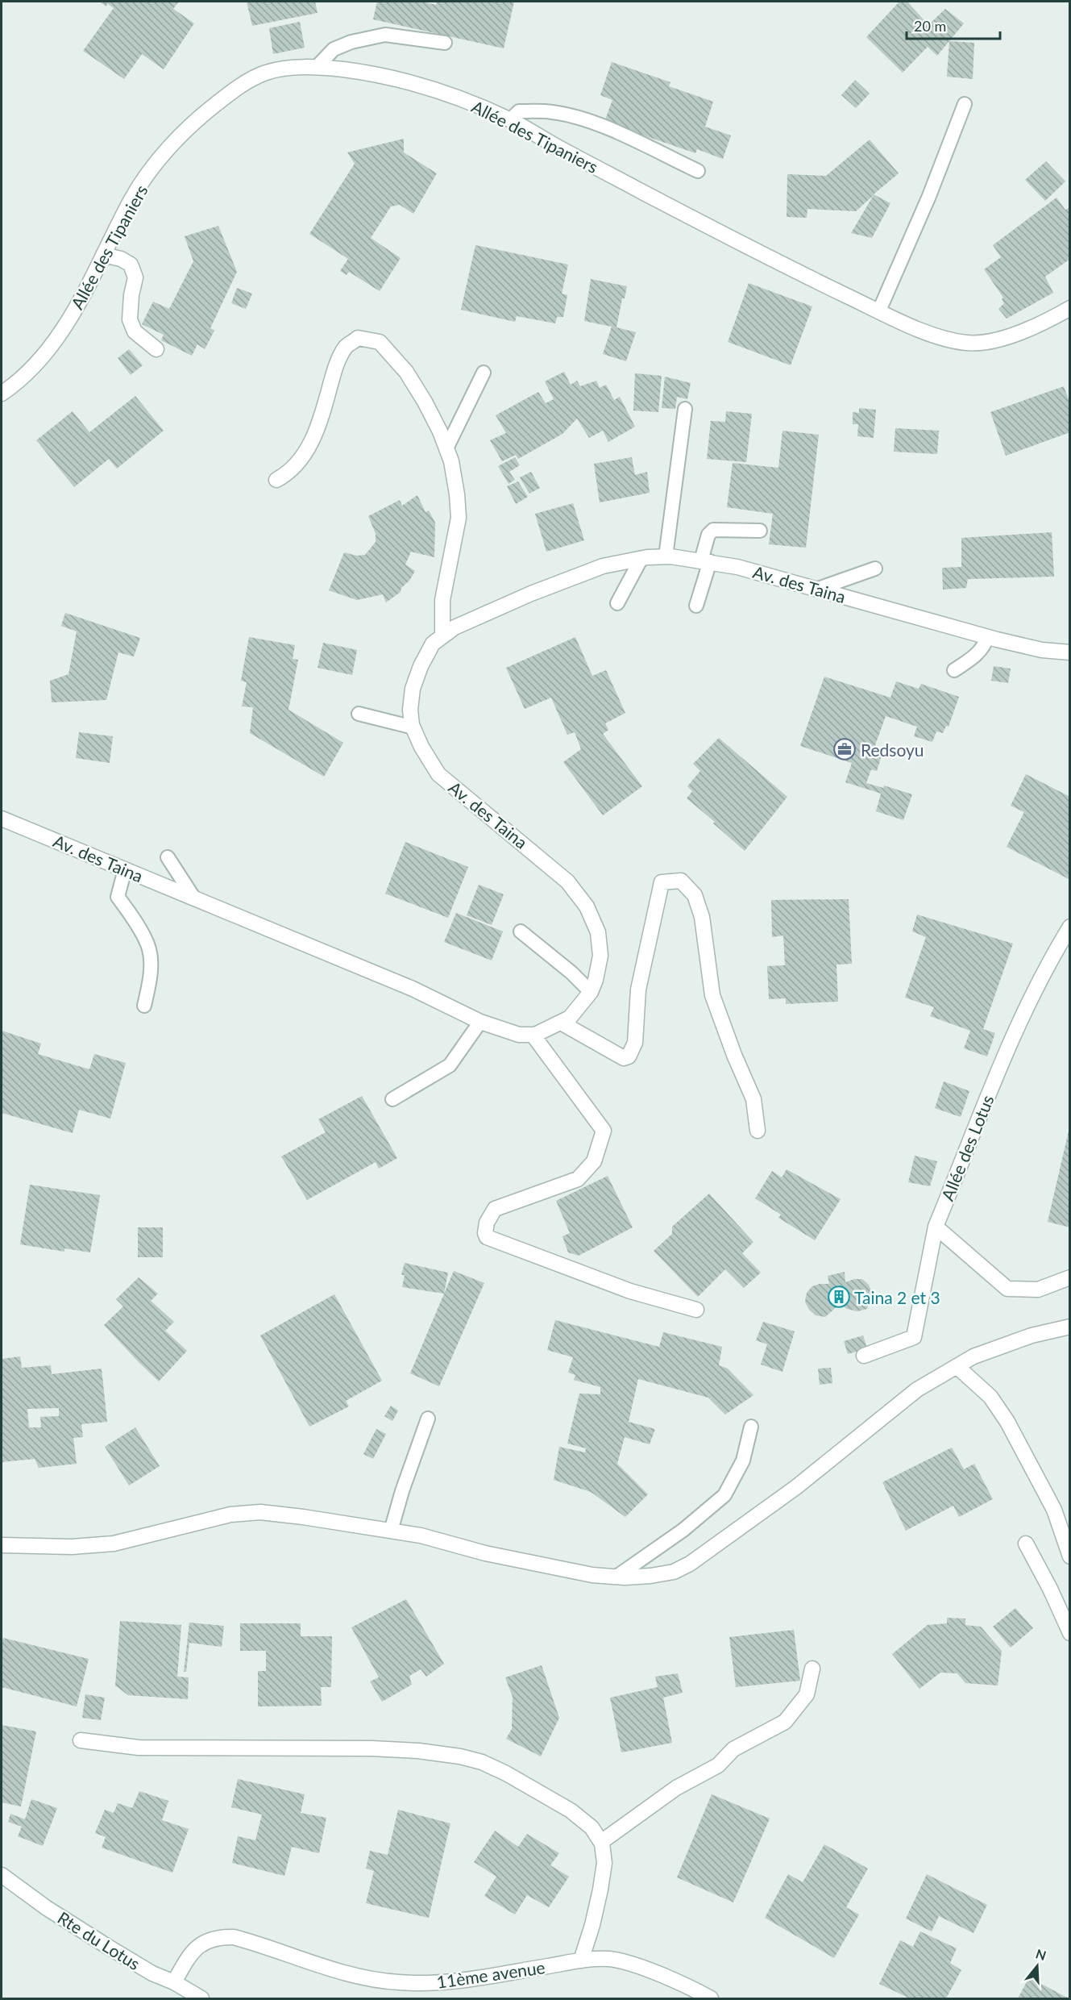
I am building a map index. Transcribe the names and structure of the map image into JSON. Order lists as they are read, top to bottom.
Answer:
{
  "streets": {
    "street": [
      "Allée des Tipaniers",
      "Av. des Taina",
      "Allée des Lotus",
      "Rte du Lotus",
      "11ème avenue"
    ]
  },
  "crossings": [
    ["Rte du Lotus", "11ème avenue"]
  ],
  "places": {
    "office": ["Redsoyu"],
    "building": ["Taina 2 et 3"]
  },
  "scale_bar": "20 m",
  "north": "top"
}
